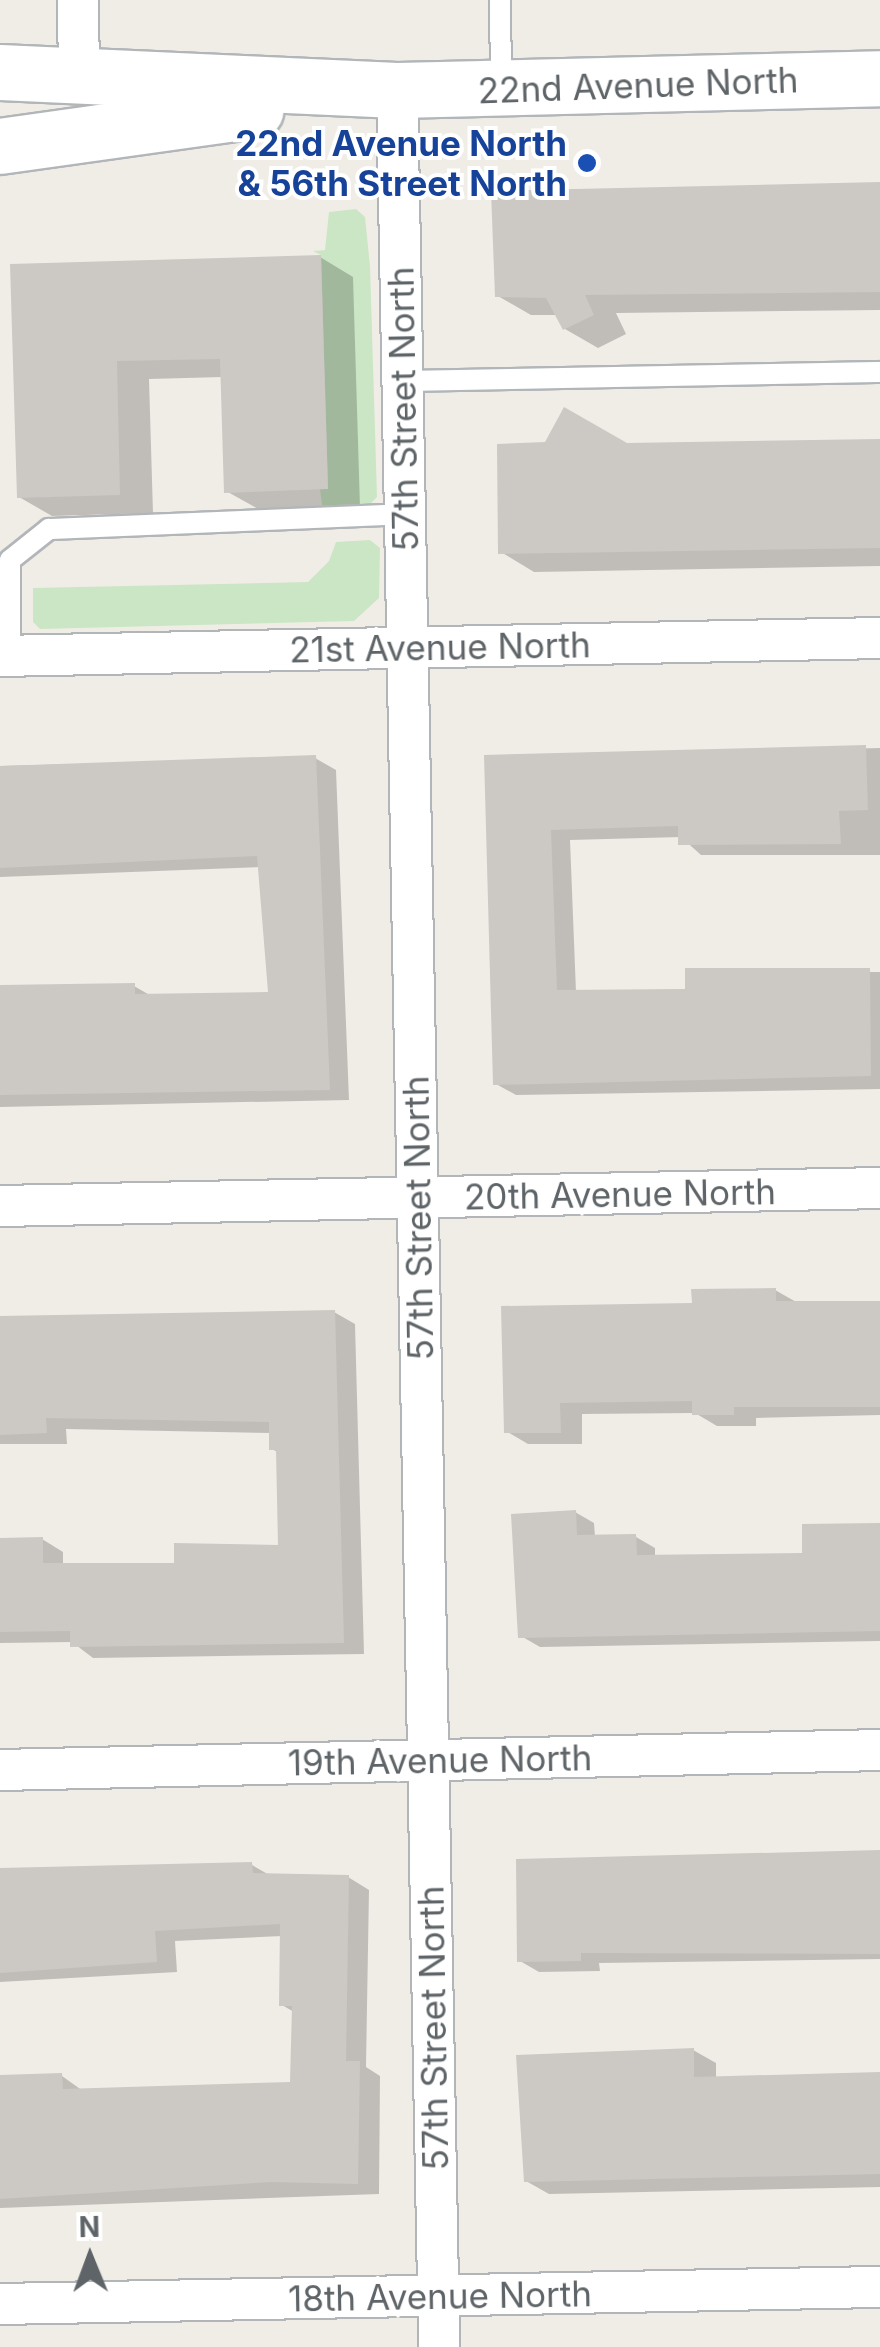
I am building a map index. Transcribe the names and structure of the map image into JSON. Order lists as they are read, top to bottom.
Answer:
{
  "streets": {
    "main road": ["22nd Avenue North"],
    "street": [
      "57th Street North",
      "21st Avenue North",
      "20th Avenue North",
      "19th Avenue North",
      "18th Avenue North"
    ]
  },
  "crossings": [
    ["22nd Avenue North", "57th Street North"],
    ["57th Street North", "21st Avenue North"],
    ["57th Street North", "20th Avenue North"],
    ["57th Street North", "19th Avenue North"],
    ["57th Street North", "18th Avenue North"]
  ],
  "places": ["22nd Avenue North & 56th Street North"],
  "north": "top"
}
